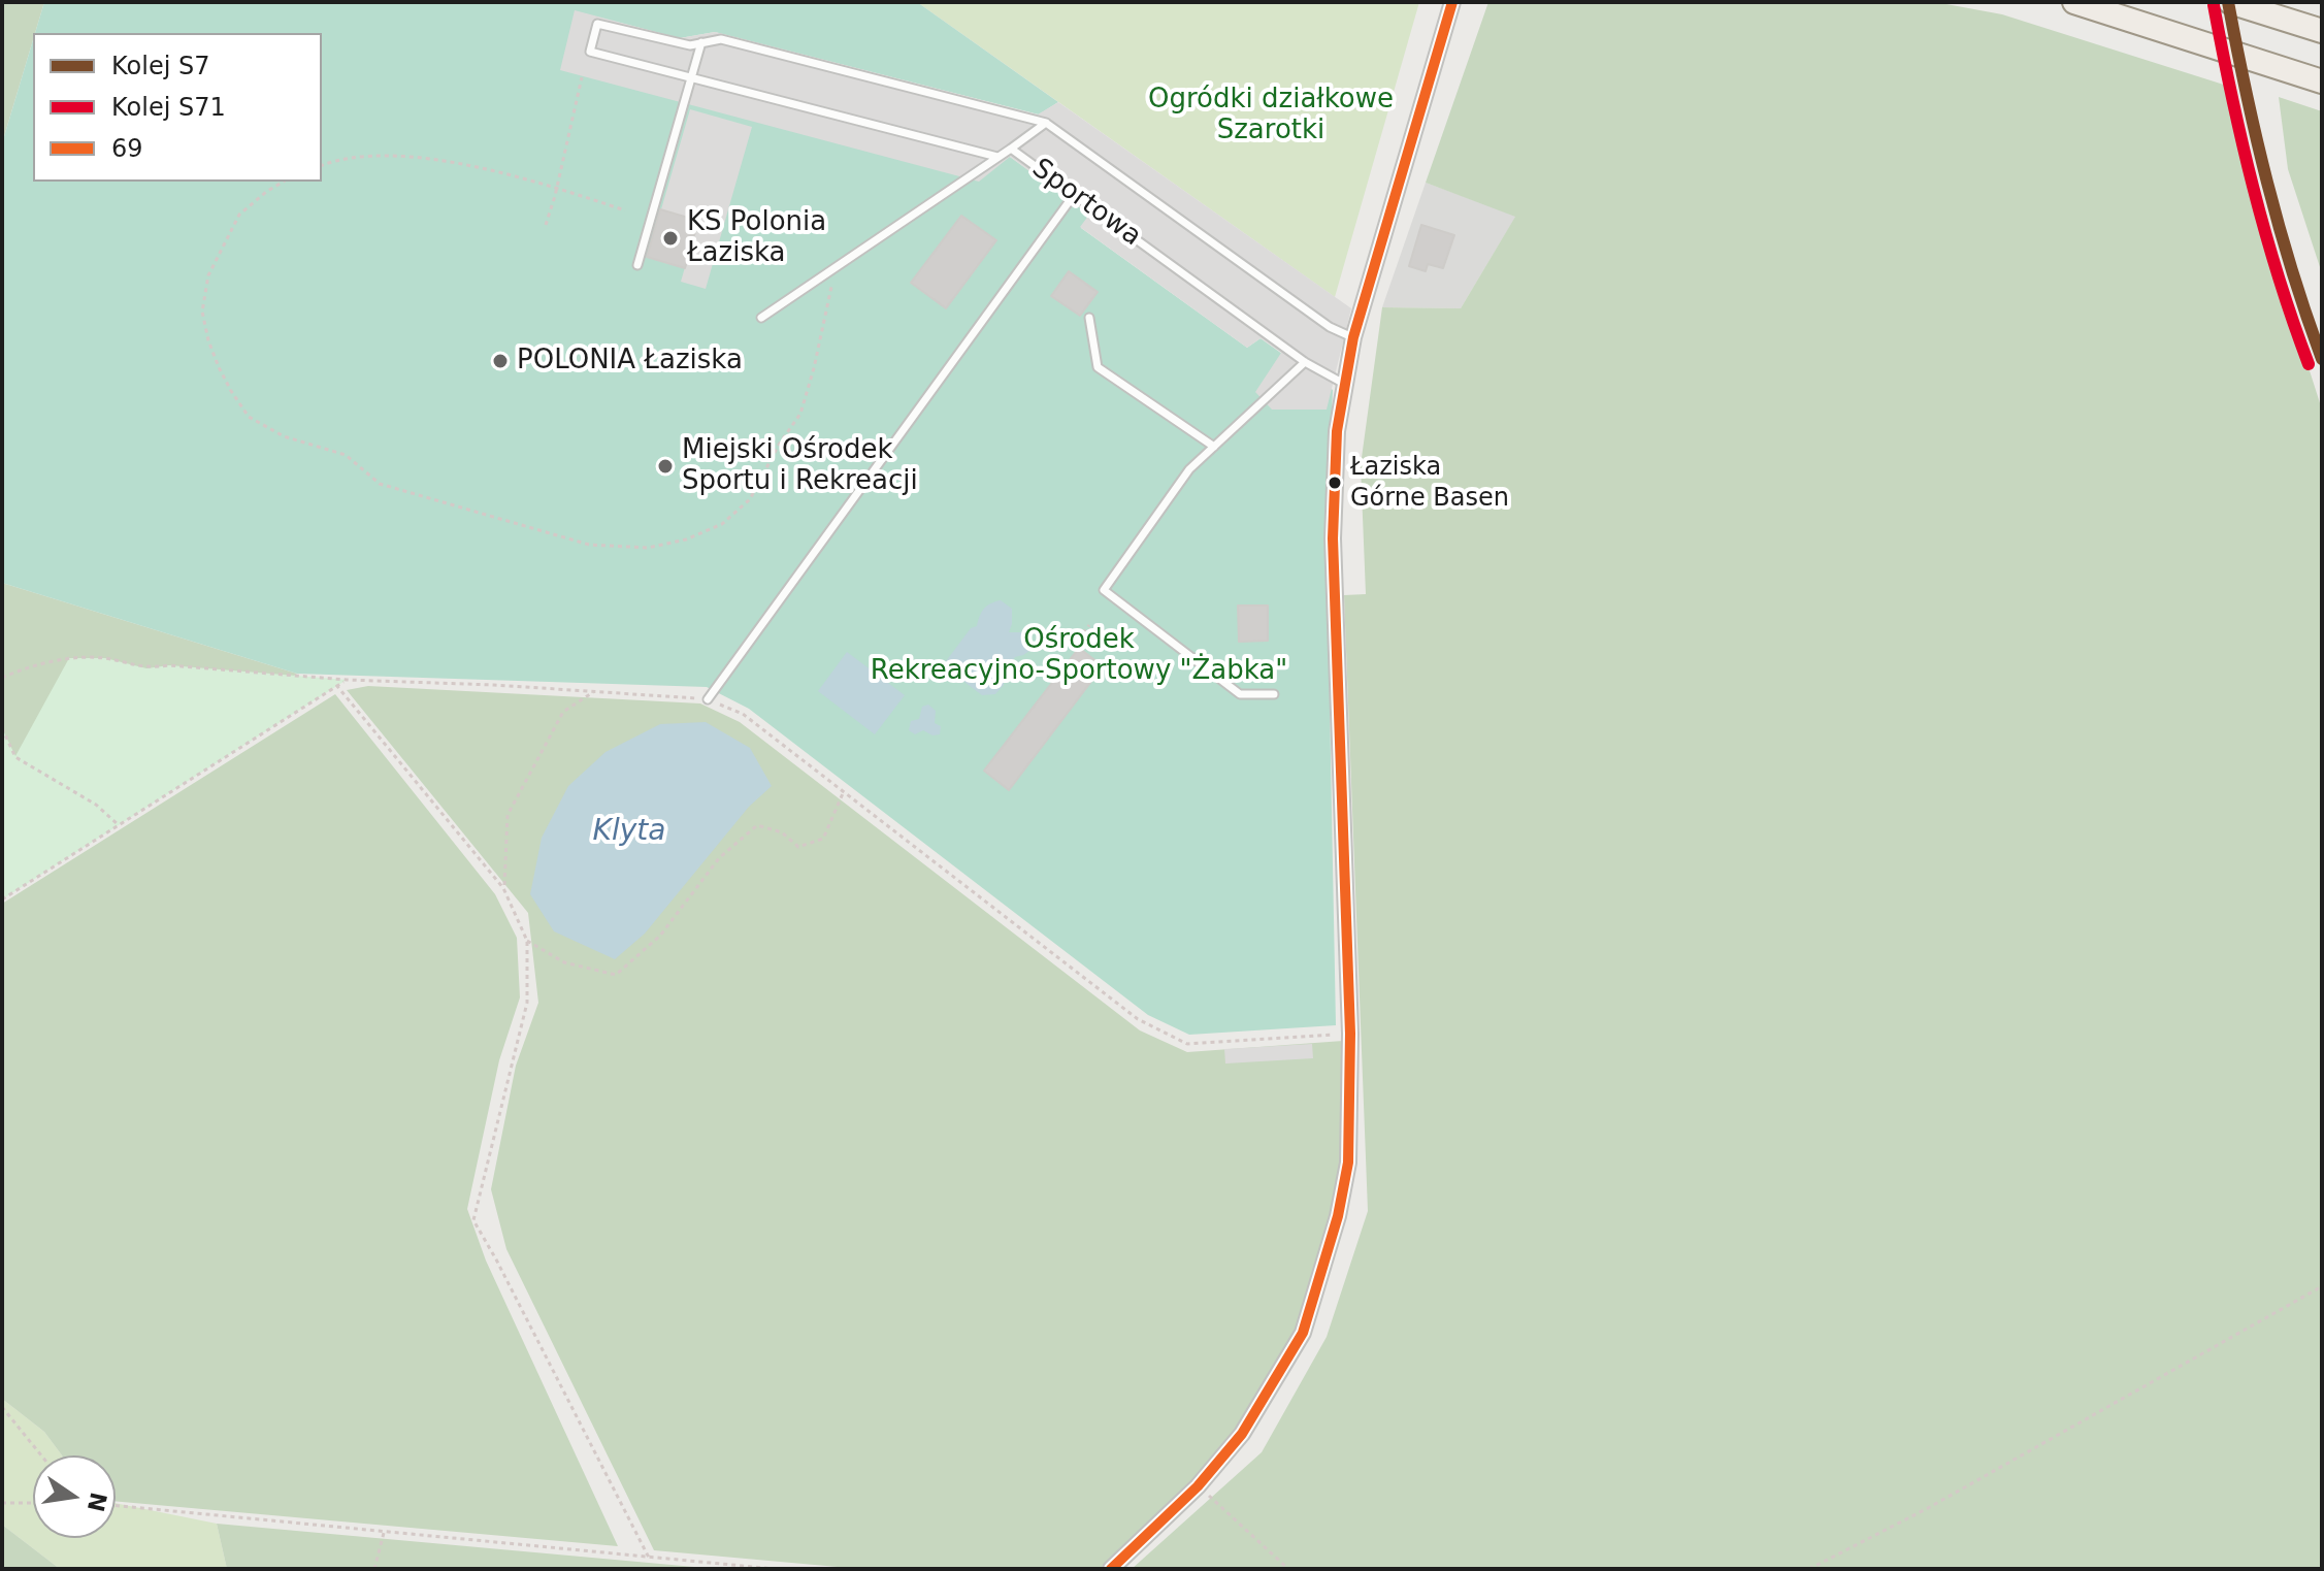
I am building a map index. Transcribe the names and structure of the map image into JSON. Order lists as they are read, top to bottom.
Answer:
{
  "streets": {
    "lane": ["Sportowa"]
  },
  "water": ["Klyta"],
  "parks": ["Ogródki działkowe Szarotki", "Ośrodek Rekreacyjno-Sportowy \"Żabka\""],
  "places": [
    "KS Polonia Łaziska",
    "POLONIA Łaziska",
    "Miejski Ośrodek Sportu i Rekreacji",
    "Łaziska Górne Basen"
  ],
  "lines": ["rail line S7", "transit line 69", "rail line S71"],
  "legend": ["Kolej S7", "Kolej S71", "69"],
  "north": "right"
}
